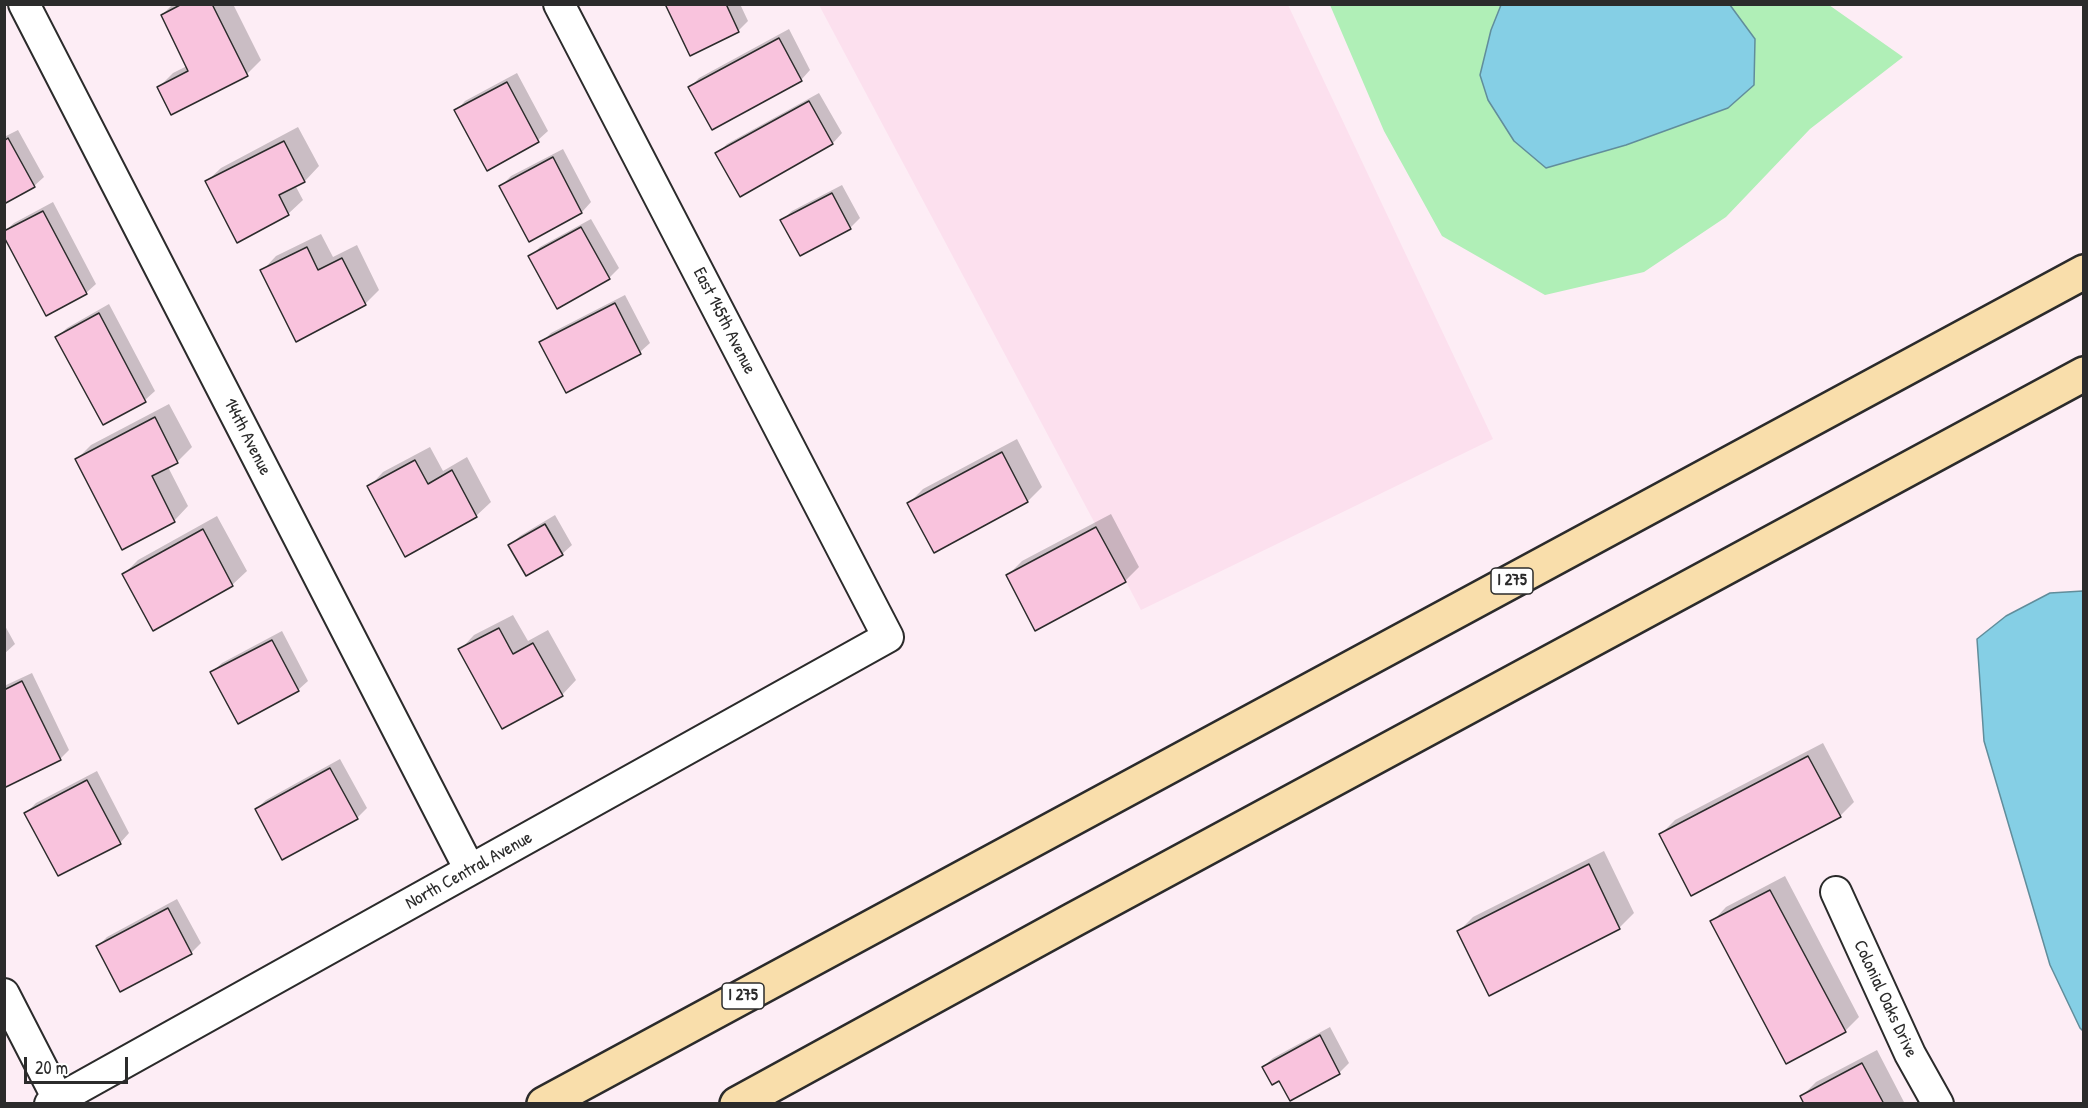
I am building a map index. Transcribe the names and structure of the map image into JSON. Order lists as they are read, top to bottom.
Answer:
{
  "streets": {
    "highway": ["I 275"],
    "street": [
      "East 145th Avenue",
      "144th Avenue",
      "North Central Avenue",
      "Colonial Oaks Drive"
    ]
  },
  "crossings": [
    ["East 145th Avenue", "North Central Avenue"],
    ["144th Avenue", "North Central Avenue"]
  ],
  "scale_bar": "20 m"
}
